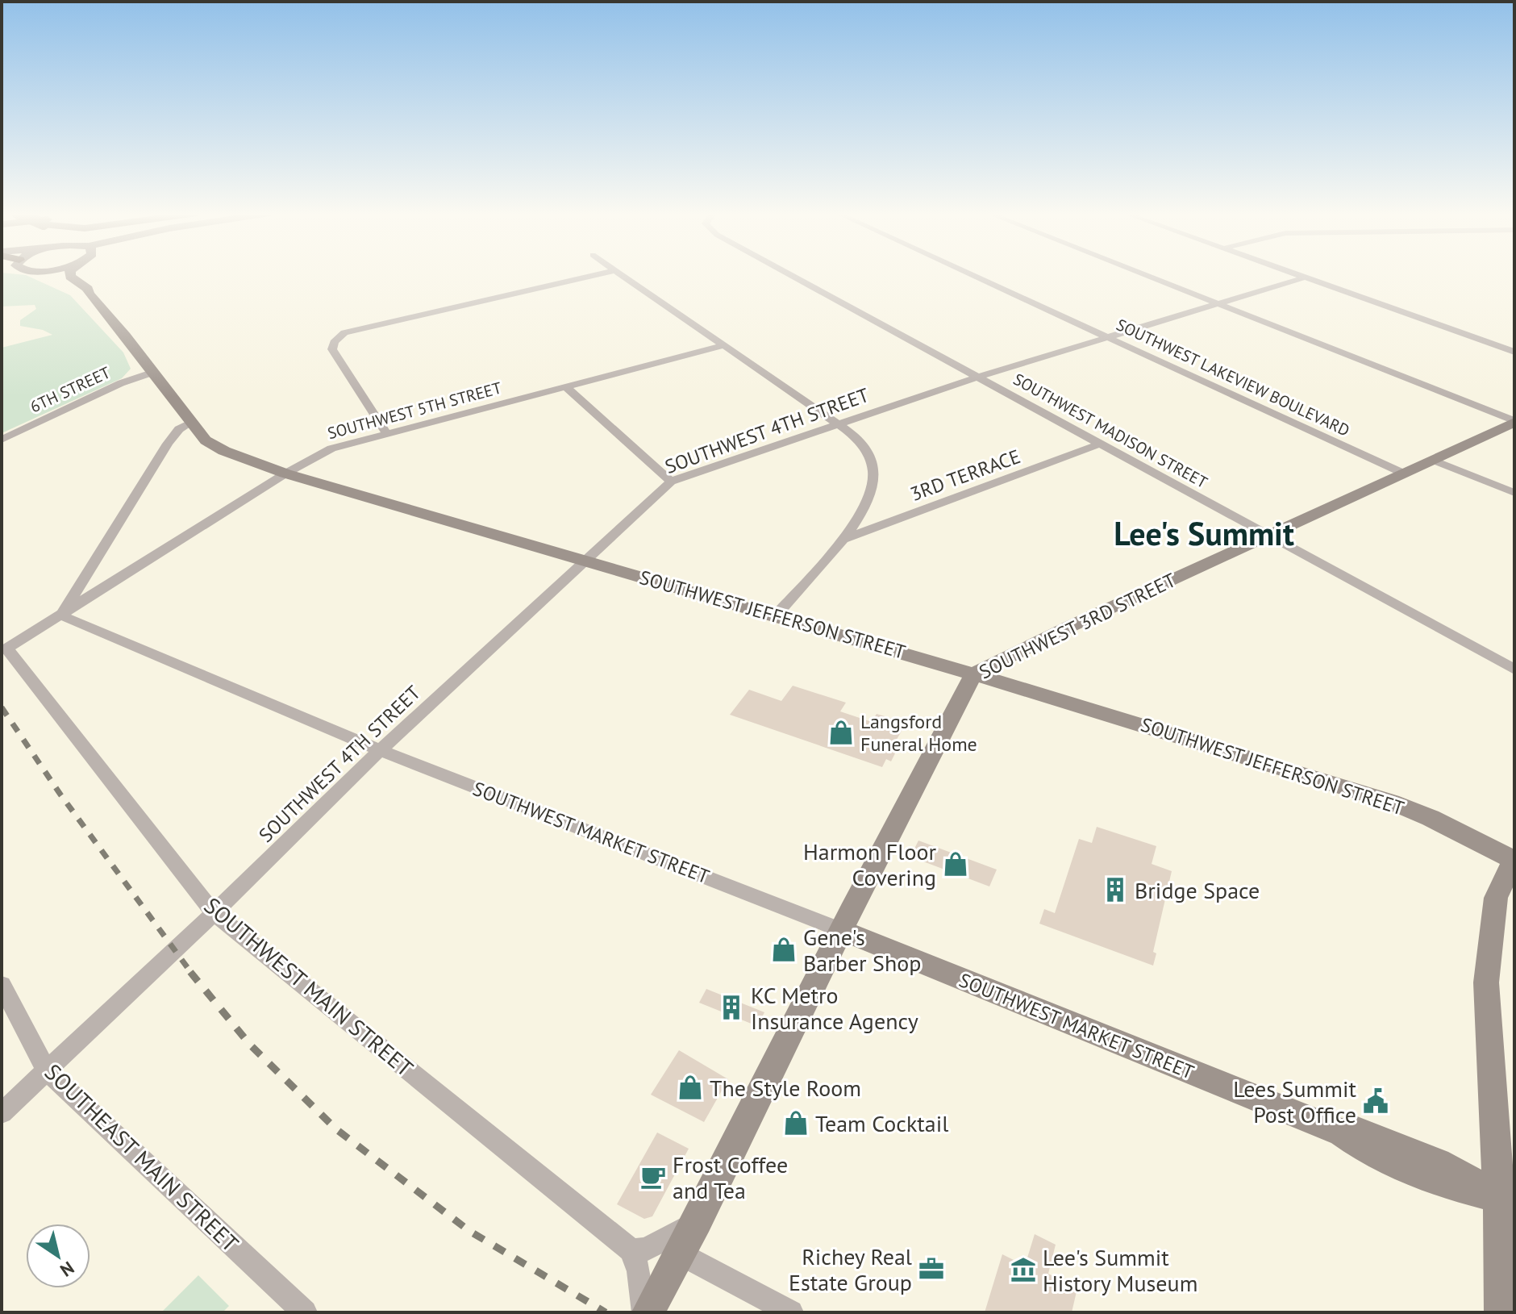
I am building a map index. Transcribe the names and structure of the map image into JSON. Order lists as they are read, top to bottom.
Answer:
{
  "streets": {
    "main road": ["SOUTHWEST JEFFERSON STREET", "SOUTHWEST 3RD STREET", "SOUTHWEST MARKET STREET"],
    "street": [
      "SOUTHWEST LAKEVIEW BOULEVARD",
      "6TH STREET",
      "SOUTHWEST 5TH STREET",
      "SOUTHWEST 4TH STREET",
      "SOUTHWEST MADISON STREET",
      "3RD TERRACE",
      "SOUTHWEST MAIN STREET",
      "SOUTHEAST MAIN STREET"
    ]
  },
  "crossings": [
    ["SOUTHWEST LAKEVIEW BOULEVARD", "SOUTHWEST 4TH STREET"],
    ["SOUTHWEST LAKEVIEW BOULEVARD", "SOUTHWEST 3RD STREET"],
    ["6TH STREET", "SOUTHWEST JEFFERSON STREET"],
    ["SOUTHWEST 5TH STREET", "SOUTHWEST JEFFERSON STREET"],
    ["SOUTHWEST 5TH STREET", "SOUTHWEST MARKET STREET"],
    ["SOUTHWEST 5TH STREET", "SOUTHWEST MAIN STREET"],
    ["SOUTHWEST 4TH STREET", "SOUTHWEST MADISON STREET"],
    ["SOUTHWEST 4TH STREET", "SOUTHWEST JEFFERSON STREET"],
    ["SOUTHWEST 4TH STREET", "SOUTHWEST MARKET STREET"],
    ["SOUTHWEST 4TH STREET", "SOUTHWEST MAIN STREET"],
    ["SOUTHWEST 4TH STREET", "SOUTHEAST MAIN STREET"],
    ["SOUTHWEST MADISON STREET", "3RD TERRACE"],
    ["SOUTHWEST MADISON STREET", "SOUTHWEST 3RD STREET"],
    ["SOUTHWEST JEFFERSON STREET", "SOUTHWEST 3RD STREET"],
    ["SOUTHWEST 3RD STREET", "SOUTHWEST MARKET STREET"]
  ],
  "districts": ["Lee's Summit"],
  "places": {
    "shop": [
      "Langsford Funeral Home",
      "Harmon Floor Covering",
      "Gene's Barber Shop",
      "The Style Room",
      "Team Cocktail"
    ],
    "building": ["Bridge Space", "KC Metro Insurance Agency"],
    "public building": ["Lees Summit Post Office"],
    "cafe": ["Frost Coffee and Tea"],
    "office": ["Richey Real Estate Group"],
    "museum": ["Lee's Summit History Museum"]
  },
  "north": "bottom right"
}
